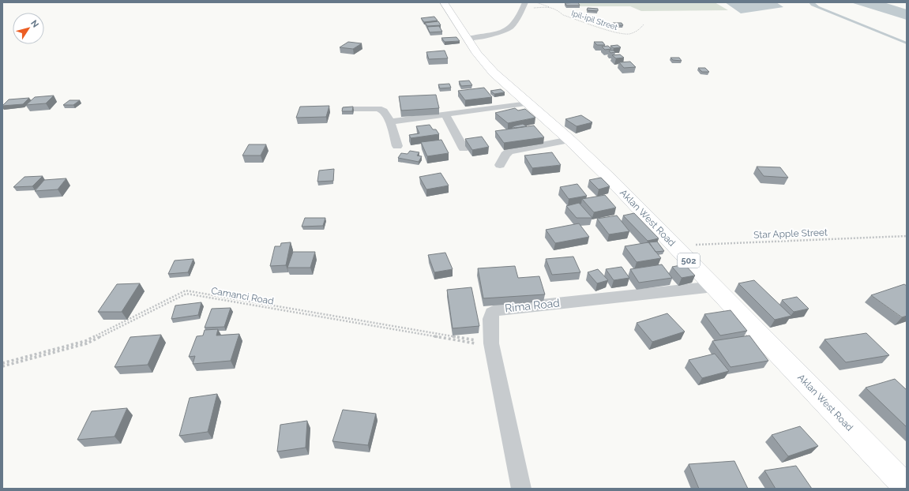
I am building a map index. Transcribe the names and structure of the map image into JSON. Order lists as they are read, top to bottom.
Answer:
{
  "streets": {
    "main road": ["Aklan West Road", "502"],
    "street": ["Rima Road"],
    "path": ["Ipil-ipil Street", "Star Apple Street", "Camanci Road"]
  },
  "crossings": [
    ["Aklan West Road", "Star Apple Street"],
    ["Aklan West Road", "Rima Road"],
    ["Camanci Road", "Rima Road"]
  ],
  "north": "top right"
}
